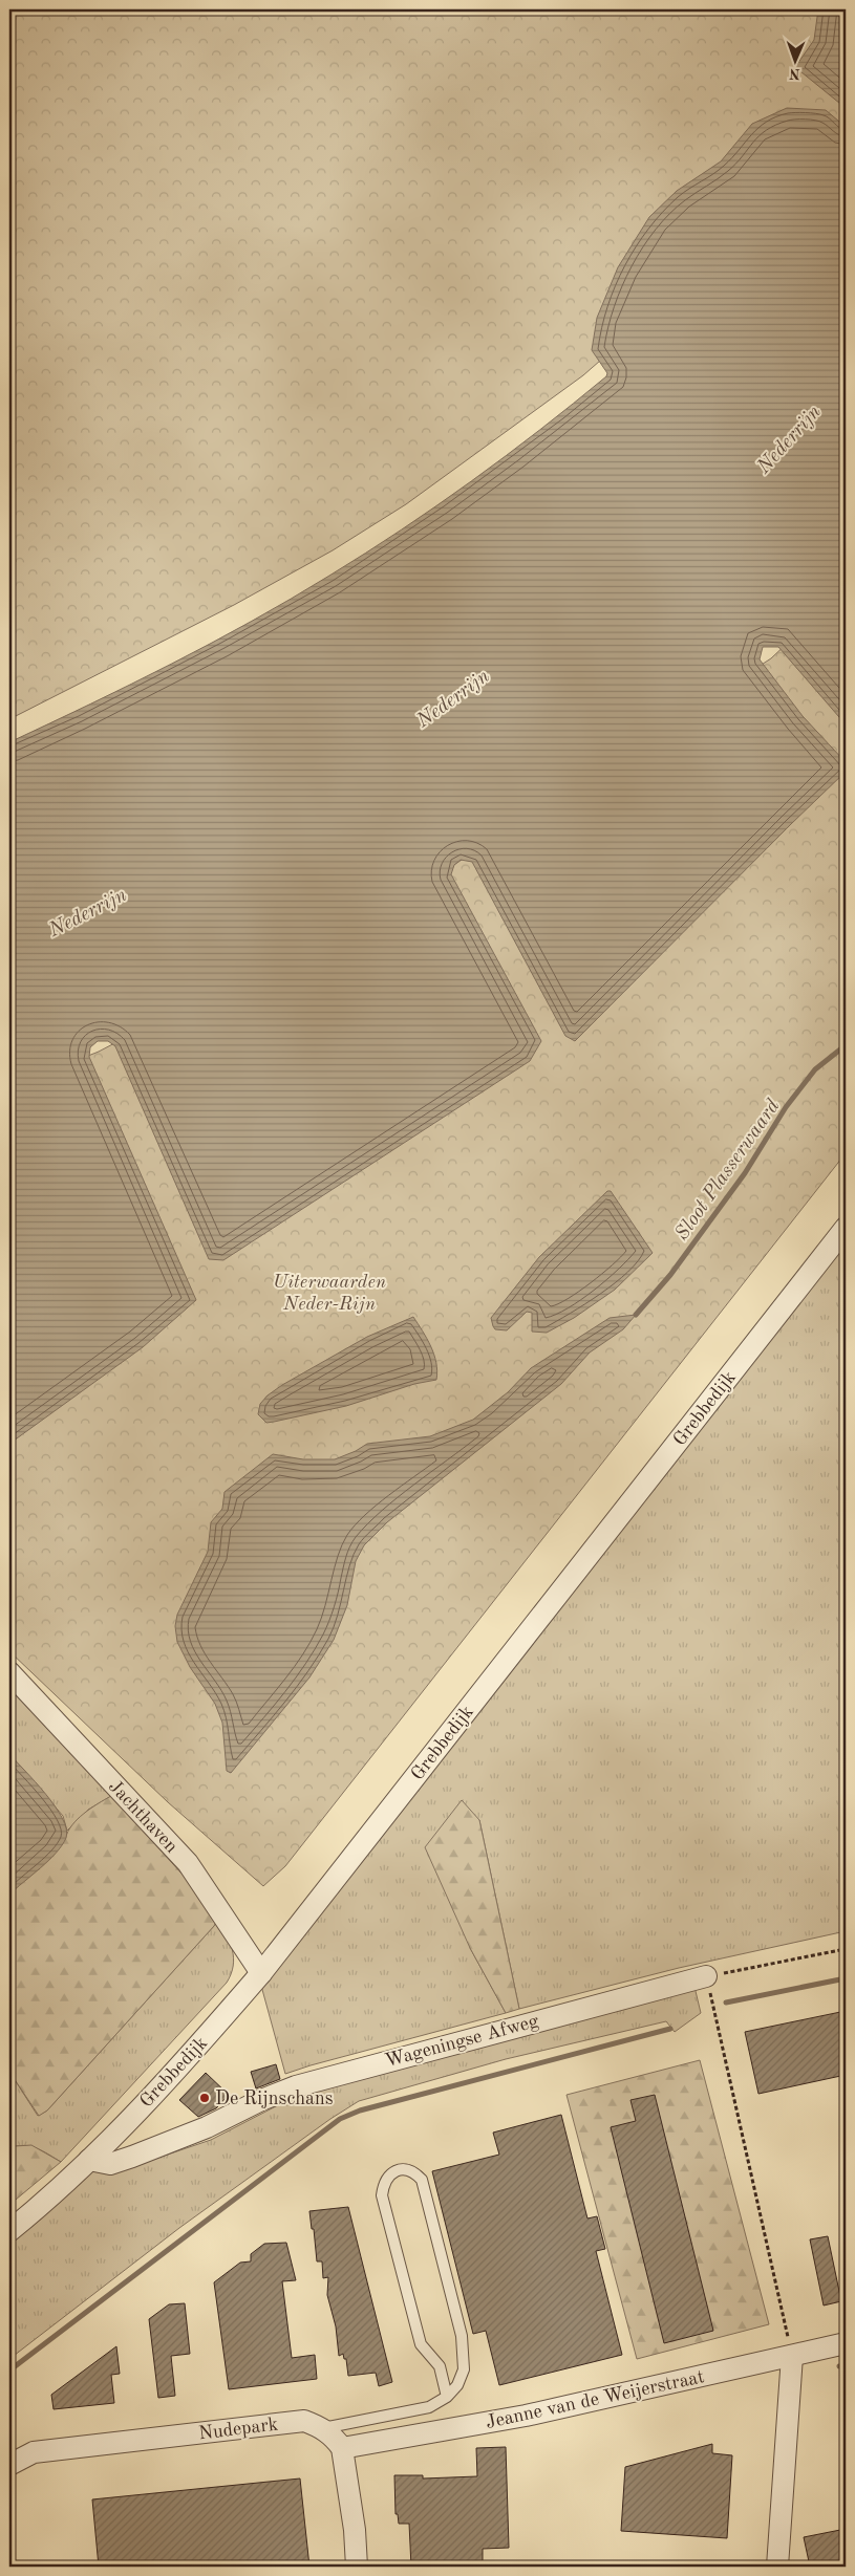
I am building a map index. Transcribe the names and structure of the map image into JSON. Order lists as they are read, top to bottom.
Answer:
{
  "streets": {
    "street": [
      "Grebbedijk",
      "Jachthaven",
      "Wageningse Afweg",
      "Jeanne van de Weijerstraat",
      "Nudepark"
    ]
  },
  "crossings": [
    ["Grebbedijk", "Jachthaven"],
    ["Grebbedijk", "Wageningse Afweg"],
    ["Jeanne van de Weijerstraat", "Nudepark"]
  ],
  "water": ["Nederrijn", "Sloot Plasserwaard"],
  "parks": ["Uiterwaarden Neder-Rijn"],
  "places": ["De Rijnschans"],
  "north": "bottom"
}
